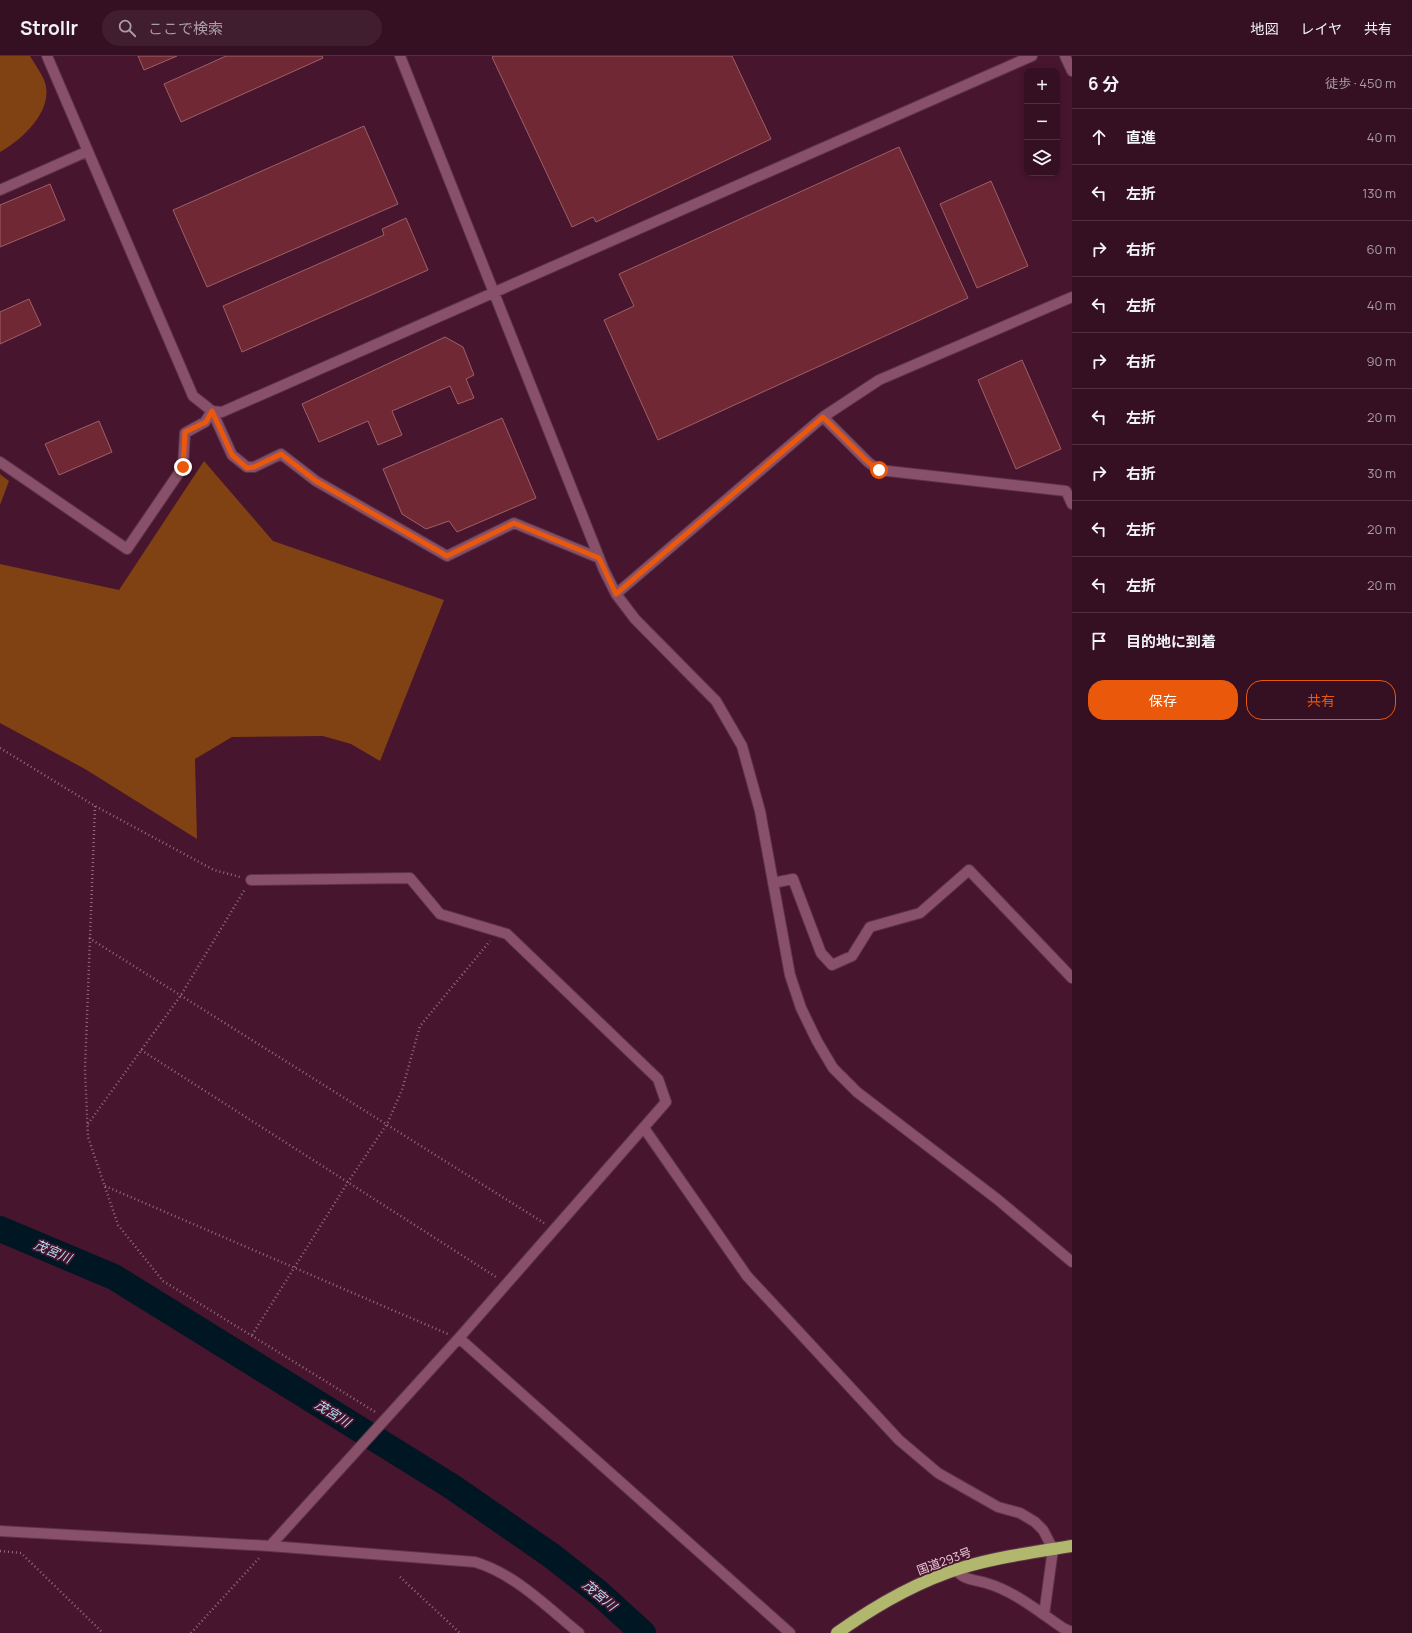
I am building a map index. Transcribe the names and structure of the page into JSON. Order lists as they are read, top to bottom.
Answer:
{
  "streets": {
    "highway": ["国道293号"]
  },
  "water": ["茂宮川"],
  "page": {
    "header": "Strollr",
    "search": "ここで検索",
    "nav": ["地図", "レイヤ", "共有"],
    "heading": ["6 分", "徒歩 · 450 m"],
    "map_buttons": ["+", "−"],
    "list": [
      ["直進", "40 m"],
      ["左折", "130 m"],
      ["右折", "60 m"],
      ["左折", "40 m"],
      ["右折", "90 m"],
      ["左折", "20 m"],
      ["右折", "30 m"],
      ["左折", "20 m"],
      ["左折", "20 m"],
      "目的地に到着"
    ],
    "buttons": ["保存", "共有"]
  }
}
